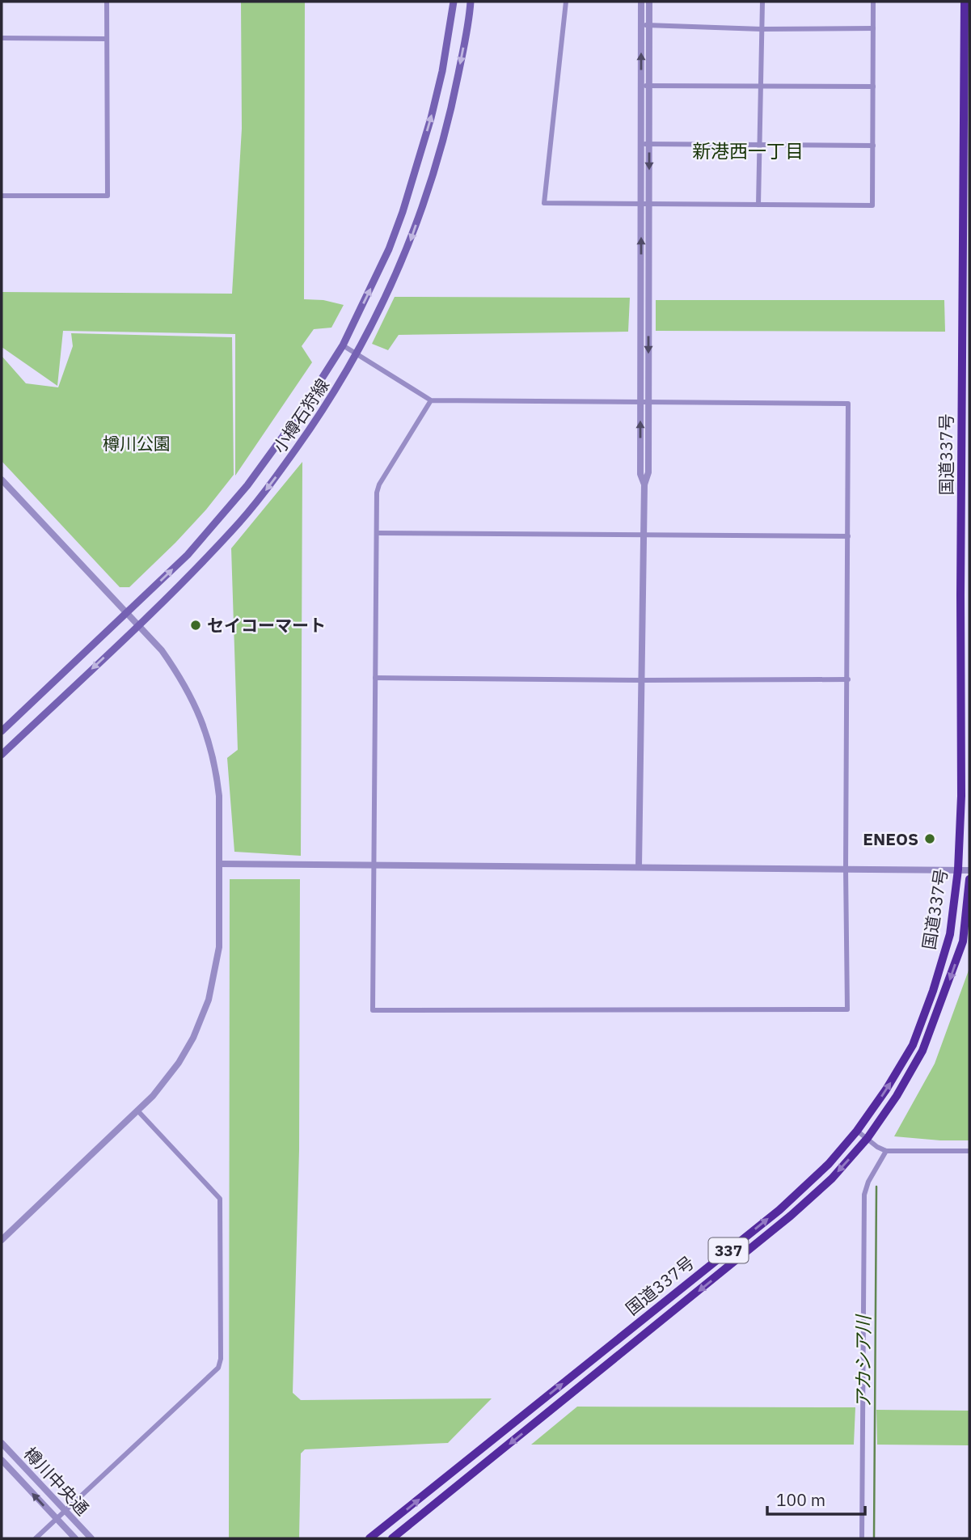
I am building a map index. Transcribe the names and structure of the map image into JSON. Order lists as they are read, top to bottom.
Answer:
{
  "streets": {
    "highway": ["国道337号", "337"],
    "main road": ["小樽石狩線"],
    "street": ["樽川中央通"]
  },
  "districts": ["新港西一丁目"],
  "water": ["アカシア川"],
  "parks": ["樽川公園"],
  "places": ["セイコーマート", "ENEOS"],
  "scale_bar": "100 m"
}
